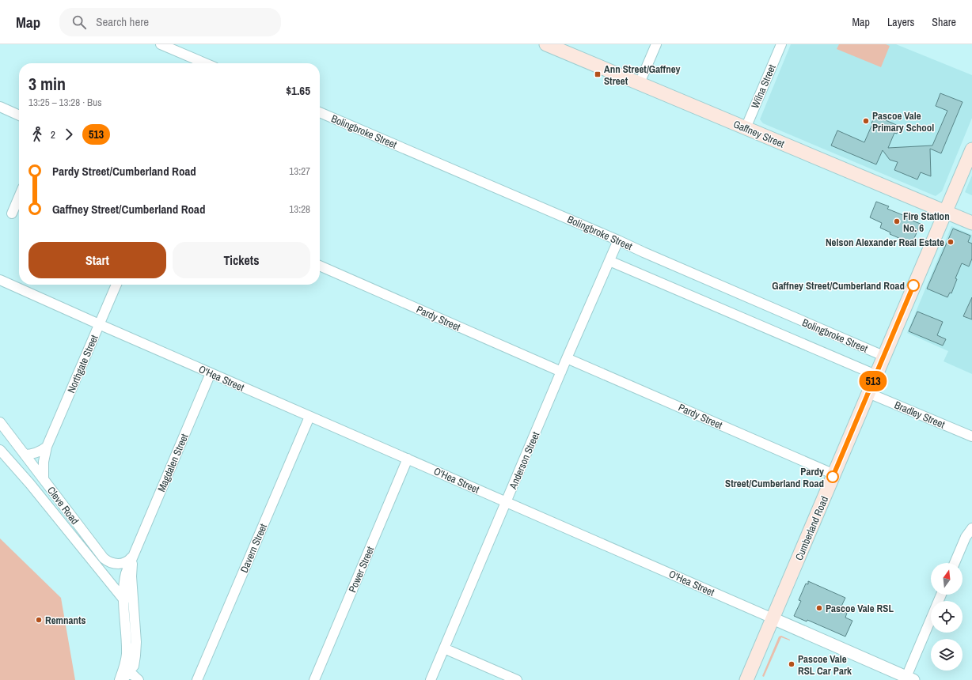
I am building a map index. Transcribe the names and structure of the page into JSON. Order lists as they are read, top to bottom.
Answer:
{
  "streets": {
    "main road": ["Gaffney Street", "Cumberland Road"],
    "street": [
      "Wilna Street",
      "Bolingbroke Street",
      "Pardy Street",
      "Northgate Street",
      "O'Hea Street",
      "Bradley Street",
      "Anderson Street",
      "Magdalen Street",
      "Cleve Road",
      "Davern Street",
      "Power Street"
    ]
  },
  "crossings": [
    ["Wilna Street", "Gaffney Street"],
    ["Bolingbroke Street", "Anderson Street"],
    ["Bolingbroke Street", "Cumberland Road"],
    ["Gaffney Street", "Cumberland Road"],
    ["Pardy Street", "Anderson Street"],
    ["Pardy Street", "Cumberland Road"],
    ["Northgate Street", "O'Hea Street"],
    ["Northgate Street", "Cleve Road"],
    ["O'Hea Street", "Anderson Street"],
    ["O'Hea Street", "Magdalen Street"],
    ["O'Hea Street", "Cumberland Road"],
    ["O'Hea Street", "Davern Street"],
    ["O'Hea Street", "Power Street"],
    ["Bradley Street", "Cumberland Road"],
    ["Magdalen Street", "Cleve Road"]
  ],
  "places": {
    "transit": ["Ann Street/Gaffney Street"],
    "other": [
      "Pascoe Vale Primary School",
      "Fire Station No. 6",
      "Nelson Alexander Real Estate",
      "Gaffney Street/Cumberland Road",
      "Pardy Street/Cumberland Road",
      "Pascoe Vale RSL",
      "Remnants",
      "Pascoe Vale RSL Car Park"
    ]
  },
  "lines": ["bus line 513"],
  "north": "top",
  "page": {
    "header": "Map",
    "search": "Search here",
    "nav": ["Map", "Layers", "Share"],
    "on_map": "513",
    "heading": ["3 min", "13:25 – 13:28 · Bus", "$1.65"],
    "legs": ["2", "513"],
    "list": [
      {
        "name": "Pardy Street/Cumberland Road",
        "value": "13:27"
      },
      {
        "name": "Gaffney Street/Cumberland Road",
        "value": "13:28"
      }
    ],
    "buttons": ["Start", "Tickets"]
  }
}
